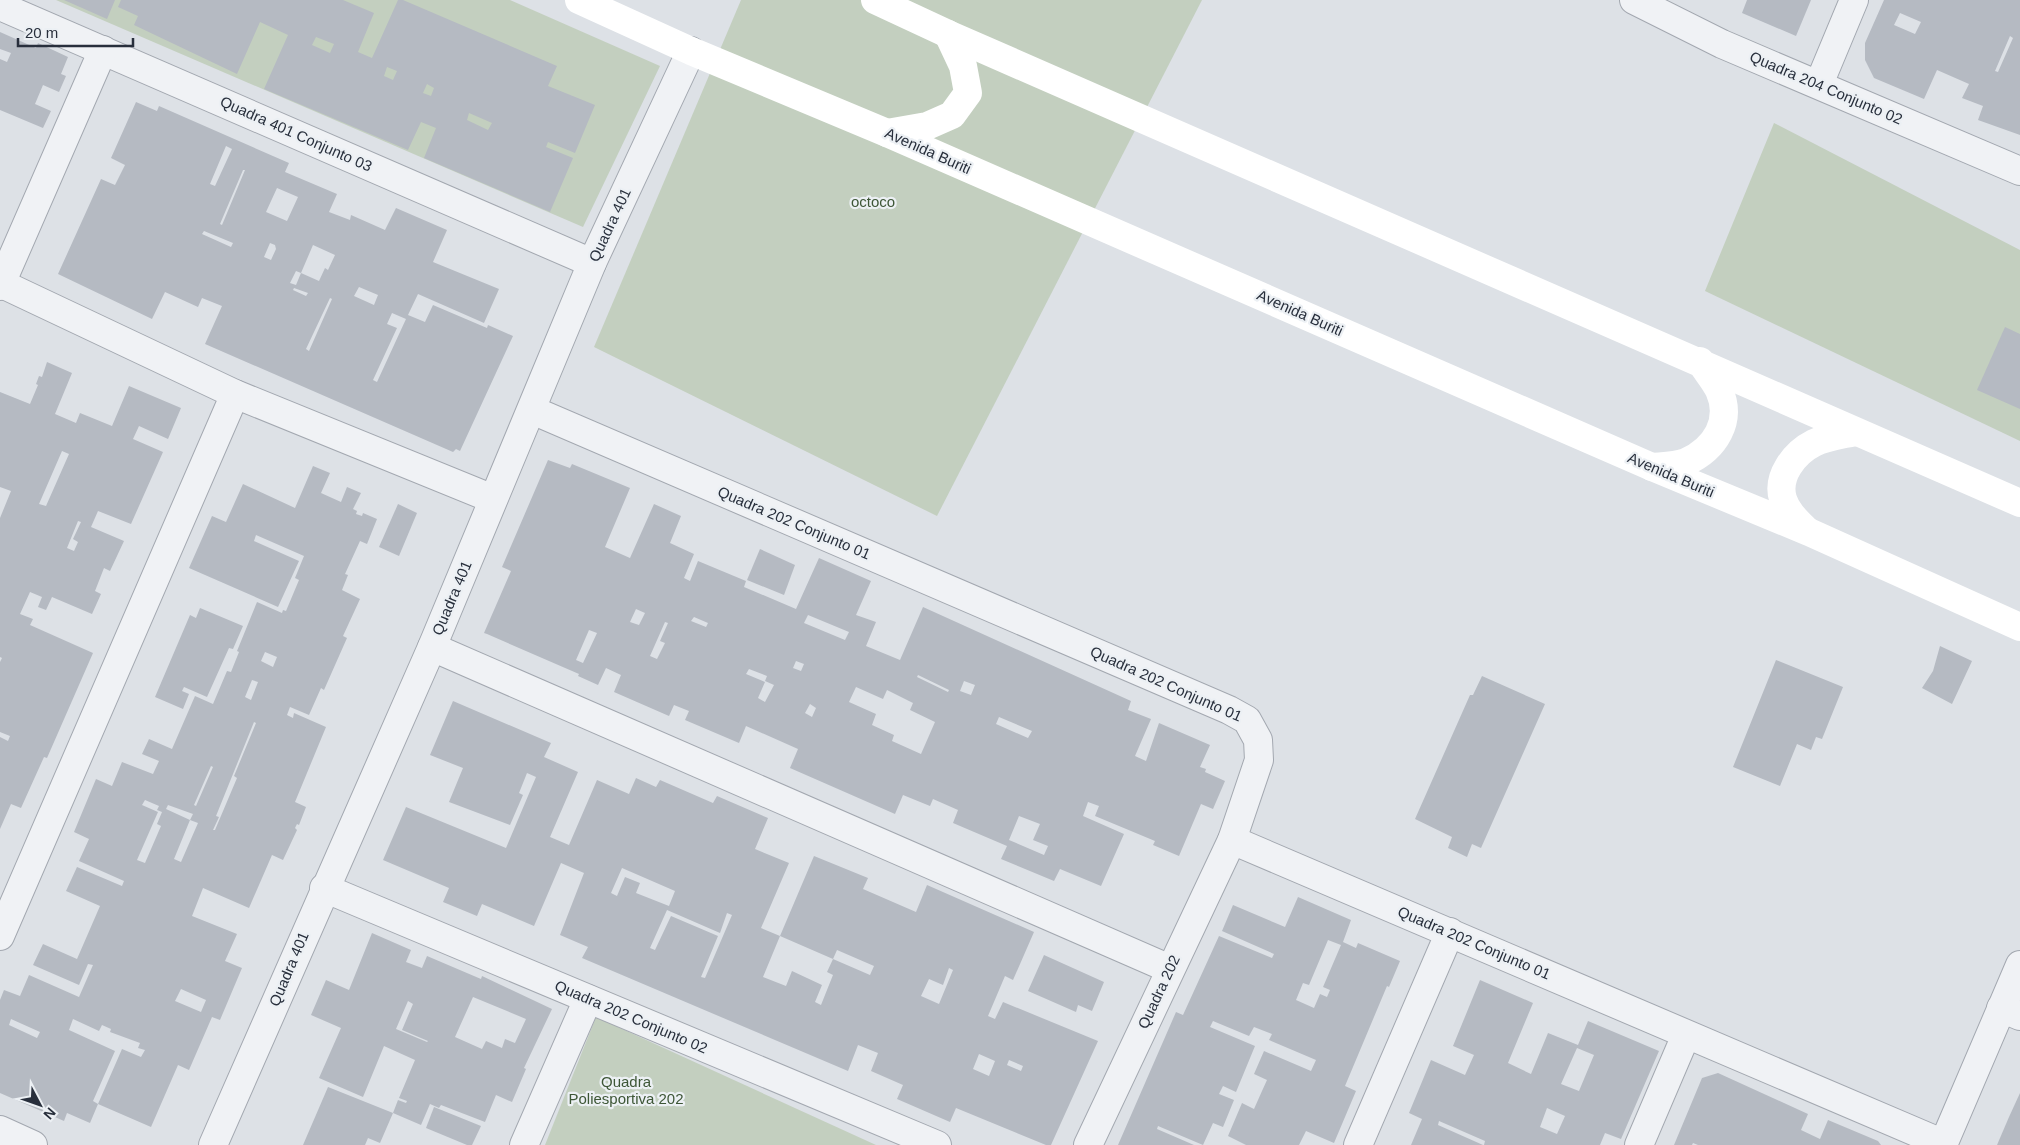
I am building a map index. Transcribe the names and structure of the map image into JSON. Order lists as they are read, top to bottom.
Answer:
{
  "streets": {
    "main road": ["Avenida Buriti"],
    "street": [
      "Quadra 204 Conjunto 02",
      "Quadra 401 Conjunto 03",
      "Quadra 401",
      "Quadra 202 Conjunto 01",
      "Quadra 202",
      "Quadra 202 Conjunto 02"
    ]
  },
  "crossings": [
    ["Quadra 401 Conjunto 03", "Quadra 401"],
    ["Avenida Buriti", "Quadra 401"],
    ["Quadra 401", "Quadra 202 Conjunto 01"],
    ["Quadra 401", "Quadra 202 Conjunto 02"],
    ["Quadra 202 Conjunto 01", "Quadra 202"]
  ],
  "parks": ["octoco", "Quadra Poliesportiva 202"],
  "scale_bar": "20 m",
  "north": "bottom right"
}
